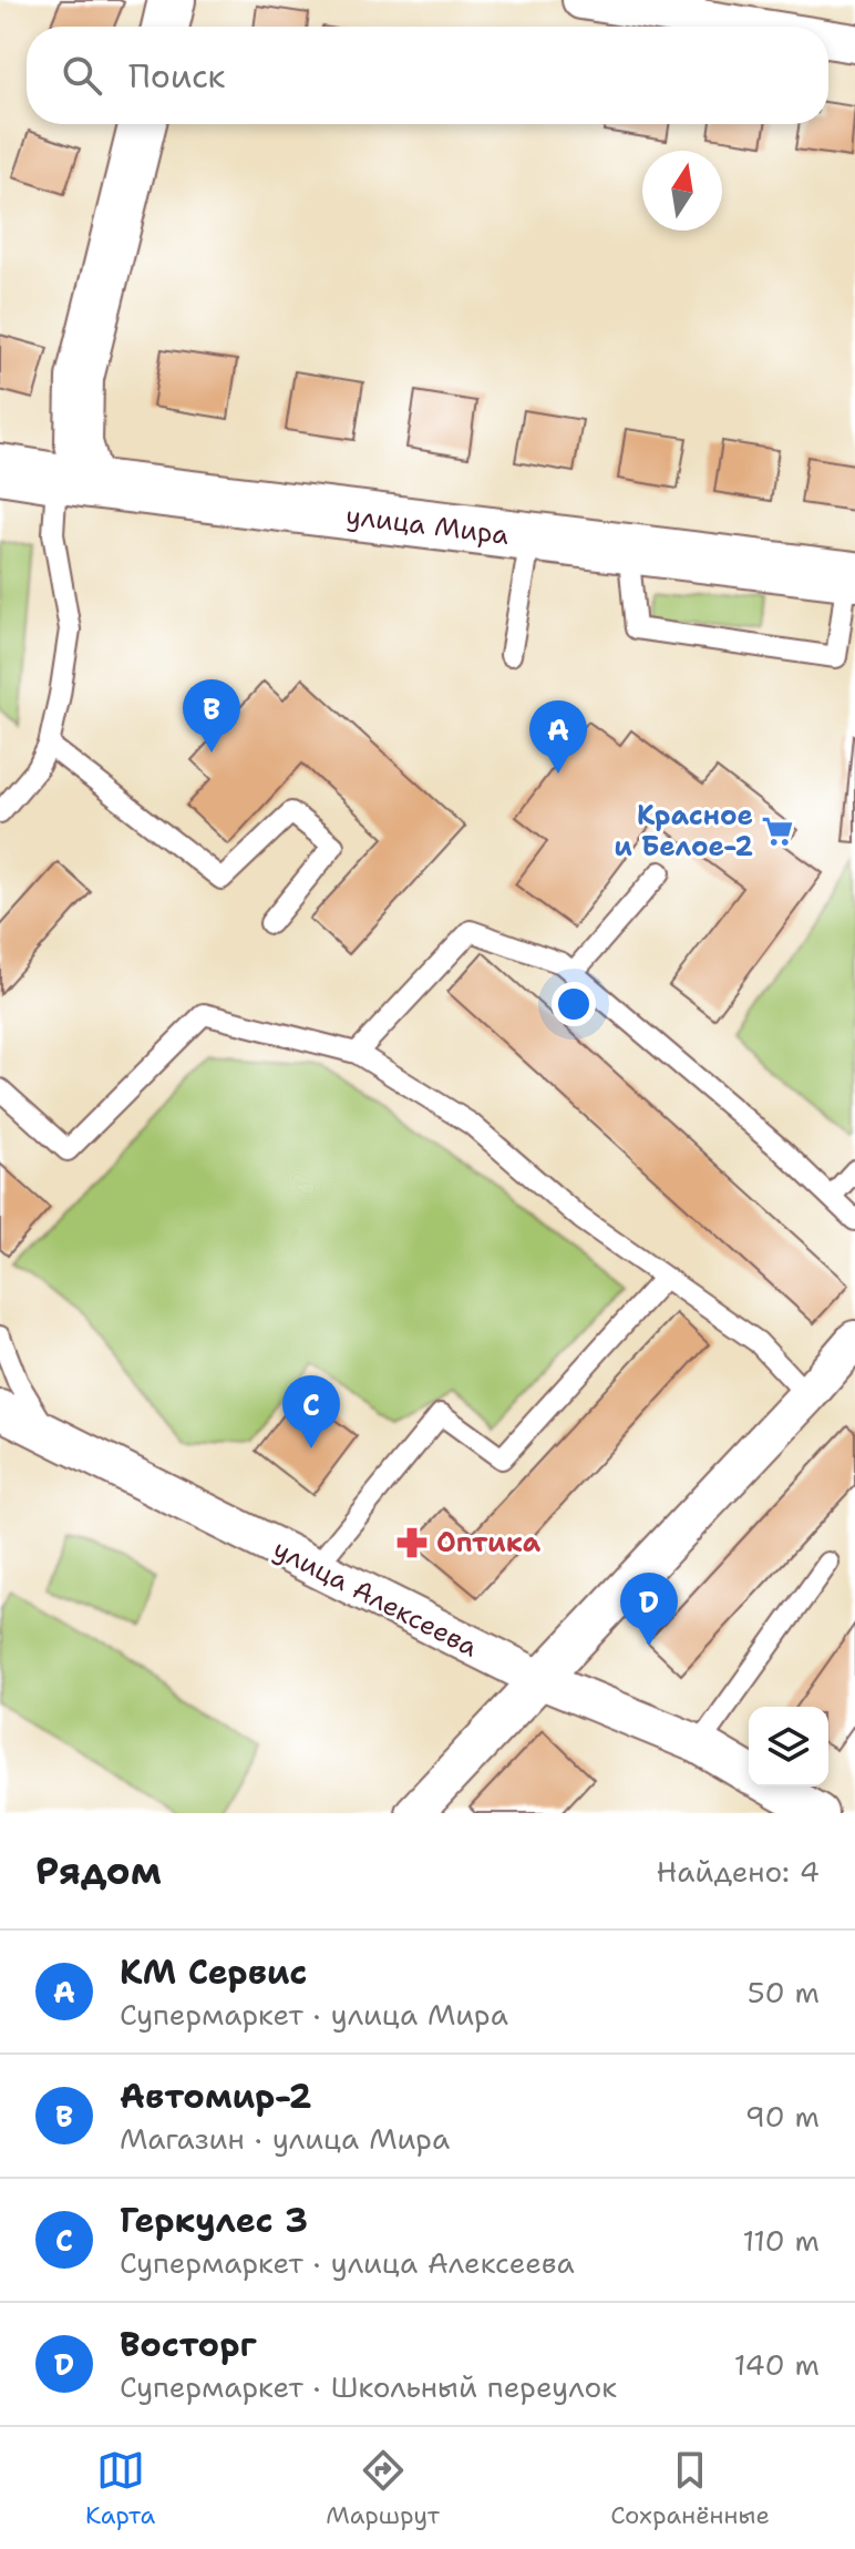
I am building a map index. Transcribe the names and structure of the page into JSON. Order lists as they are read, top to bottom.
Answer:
{
  "streets": {
    "main road": ["улица Мира"],
    "street": ["улица Алексеева"]
  },
  "places": {
    "supermarket": ["Красное и Белое-2"],
    "pharmacy": ["Оптика"]
  },
  "north": "top",
  "page": {
    "search": "Поиск",
    "pins": [
      "B",
      "A",
      "C",
      "D"
    ],
    "heading": ["Рядом", "Найдено: 4"],
    "list": [
      {
        "mark": "A",
        "name": "КМ Сервис",
        "note": "Супермаркет · улица Мира",
        "value": "50 m"
      },
      {
        "mark": "B",
        "name": "Автомир-2",
        "note": "Магазин · улица Мира",
        "value": "90 m"
      },
      {
        "mark": "C",
        "name": "Геркулес 3",
        "note": "Супермаркет · улица Алексеева",
        "value": "110 m"
      },
      {
        "mark": "D",
        "name": "Восторг",
        "note": "Супермаркет · Школьный переулок",
        "value": "140 m"
      }
    ],
    "nav": ["Карта", "Маршрут", "Сохранённые"]
  }
}
